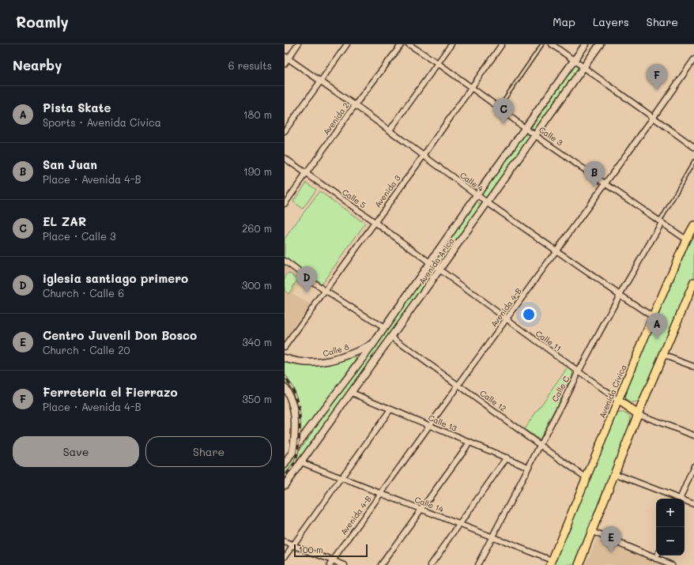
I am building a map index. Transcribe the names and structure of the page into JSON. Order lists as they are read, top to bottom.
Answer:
{
  "streets": {
    "main road": ["Avenida Cívica"],
    "street": [
      "Avenida 2",
      "Calle 3",
      "Calle 4",
      "Avenida 3",
      "Calle 5",
      "Avenida Arica",
      "Avenida 4-B",
      "Calle 11",
      "Calle 8",
      "Calle C",
      "Calle 12",
      "Calle 13",
      "Calle 14"
    ]
  },
  "crossings": [
    ["Avenida 2", "Calle 4"],
    ["Avenida 2", "Calle 5"],
    ["Calle 3", "Avenida 3"],
    ["Calle 3", "Avenida Arica"],
    ["Calle 3", "Avenida 4-B"],
    ["Calle 3", "Calle C"],
    ["Calle 3", "Avenida Cívica"],
    ["Calle 4", "Avenida 3"],
    ["Calle 4", "Avenida Arica"],
    ["Calle 4", "Avenida 4-B"],
    ["Calle 4", "Calle C"],
    ["Calle 4", "Avenida Cívica"],
    ["Avenida 3", "Calle 5"],
    ["Calle 5", "Avenida Arica"],
    ["Calle 5", "Calle 11"],
    ["Avenida Arica", "Calle 11"],
    ["Avenida Arica", "Calle 8"],
    ["Avenida Arica", "Calle 12"],
    ["Avenida Arica", "Calle 13"],
    ["Avenida Arica", "Calle 14"],
    ["Avenida 4-B", "Calle 11"],
    ["Avenida 4-B", "Calle 12"],
    ["Avenida 4-B", "Calle 13"],
    ["Avenida 4-B", "Calle 14"],
    ["Calle 11", "Calle C"],
    ["Calle 11", "Avenida Cívica"],
    ["Calle C", "Calle 12"],
    ["Calle C", "Calle 13"],
    ["Calle C", "Calle 14"],
    ["Avenida Cívica", "Calle 12"],
    ["Avenida Cívica", "Calle 14"]
  ],
  "scale_bar": "100 m",
  "page": {
    "header": "Roamly",
    "nav": ["Map", "Layers", "Share"],
    "heading": ["Nearby", "6 results"],
    "pins": [
      "F",
      "C",
      "B",
      "D",
      "A",
      "E"
    ],
    "list": [
      {
        "mark": "A",
        "name": "Pista Skate",
        "note": "Sports · Avenida Cívica",
        "value": "180 m"
      },
      {
        "mark": "B",
        "name": "San Juan",
        "note": "Place · Avenida 4-B",
        "value": "190 m"
      },
      {
        "mark": "C",
        "name": "EL ZAR",
        "note": "Place · Calle 3",
        "value": "260 m"
      },
      {
        "mark": "D",
        "name": "iglesia santiago primero",
        "note": "Church · Calle 6",
        "value": "300 m"
      },
      {
        "mark": "E",
        "name": "Centro Juvenil Don Bosco",
        "note": "Church · Calle 20",
        "value": "340 m"
      },
      {
        "mark": "F",
        "name": "Ferreteria el Fierrazo",
        "note": "Place · Avenida 4-B",
        "value": "350 m"
      }
    ],
    "buttons": ["Save", "Share"],
    "map_buttons": ["+", "−"],
    "scale": "100 m"
  }
}
